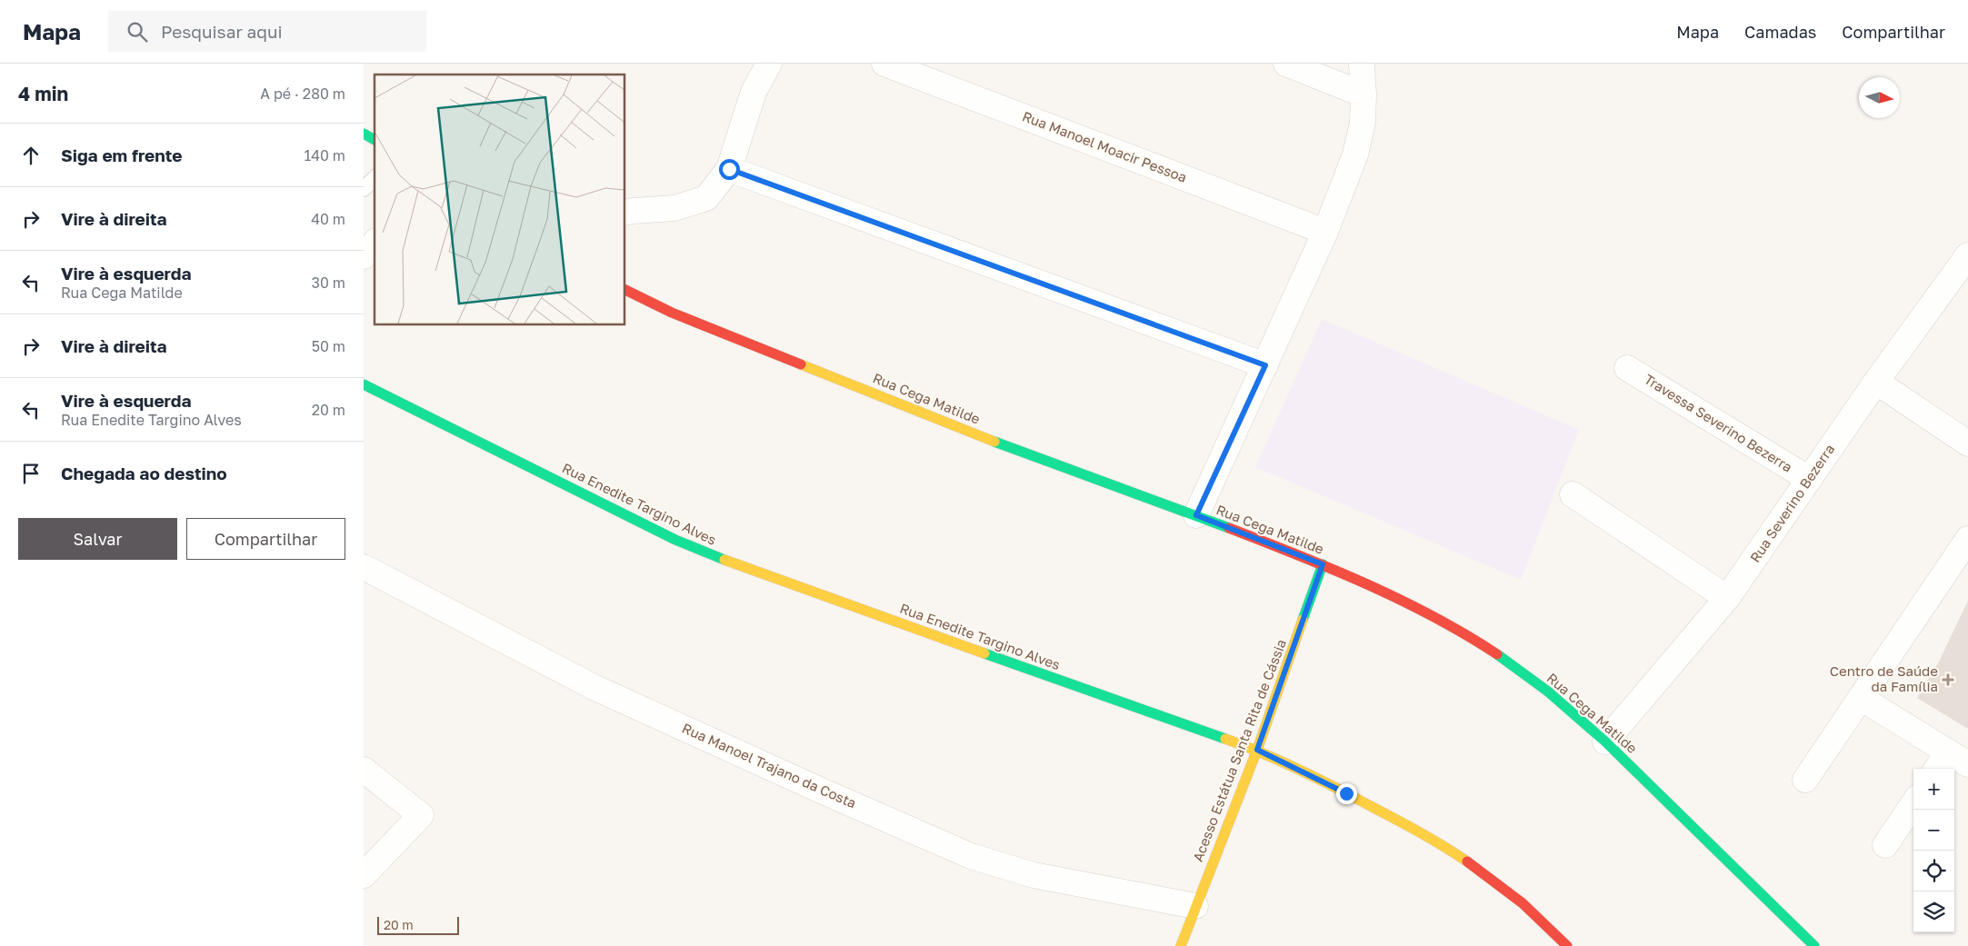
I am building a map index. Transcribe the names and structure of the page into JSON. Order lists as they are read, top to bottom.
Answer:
{
  "streets": {
    "street": [
      "Rua Manoel Moacir Pessoa",
      "Rua Cega Matilde",
      "Travessa Severino Bezerra",
      "Rua Severino Bezerra",
      "Rua Enedite Targino Alves",
      "Acesso Estátua Santa Rita de Cássia",
      "Rua Manoel Trajano da Costa"
    ]
  },
  "crossings": [
    ["Rua Cega Matilde", "Rua Severino Bezerra"],
    ["Rua Cega Matilde", "Acesso Estátua Santa Rita de Cássia"],
    ["Travessa Severino Bezerra", "Rua Severino Bezerra"],
    ["Rua Enedite Targino Alves", "Acesso Estátua Santa Rita de Cássia"],
    ["Acesso Estátua Santa Rita de Cássia", "Rua Manoel Trajano da Costa"]
  ],
  "places": {
    "health": ["Centro de Saúde da Família"]
  },
  "scale_bar": "20 m",
  "north": "right",
  "page": {
    "header": "Mapa",
    "search": "Pesquisar aqui",
    "nav": ["Mapa", "Camadas", "Compartilhar"],
    "heading": ["4 min", "A pé · 280 m"],
    "list": [
      ["Siga em frente", "140 m"],
      ["Vire à direita", "40 m"],
      ["Vire à esquerda", "Rua Cega Matilde", "30 m"],
      ["Vire à direita", "50 m"],
      ["Vire à esquerda", "Rua Enedite Targino Alves", "20 m"],
      "Chegada ao destino"
    ],
    "buttons": ["Salvar", "Compartilhar"],
    "map_buttons": ["+", "−"],
    "scale": "20 m"
  }
}
